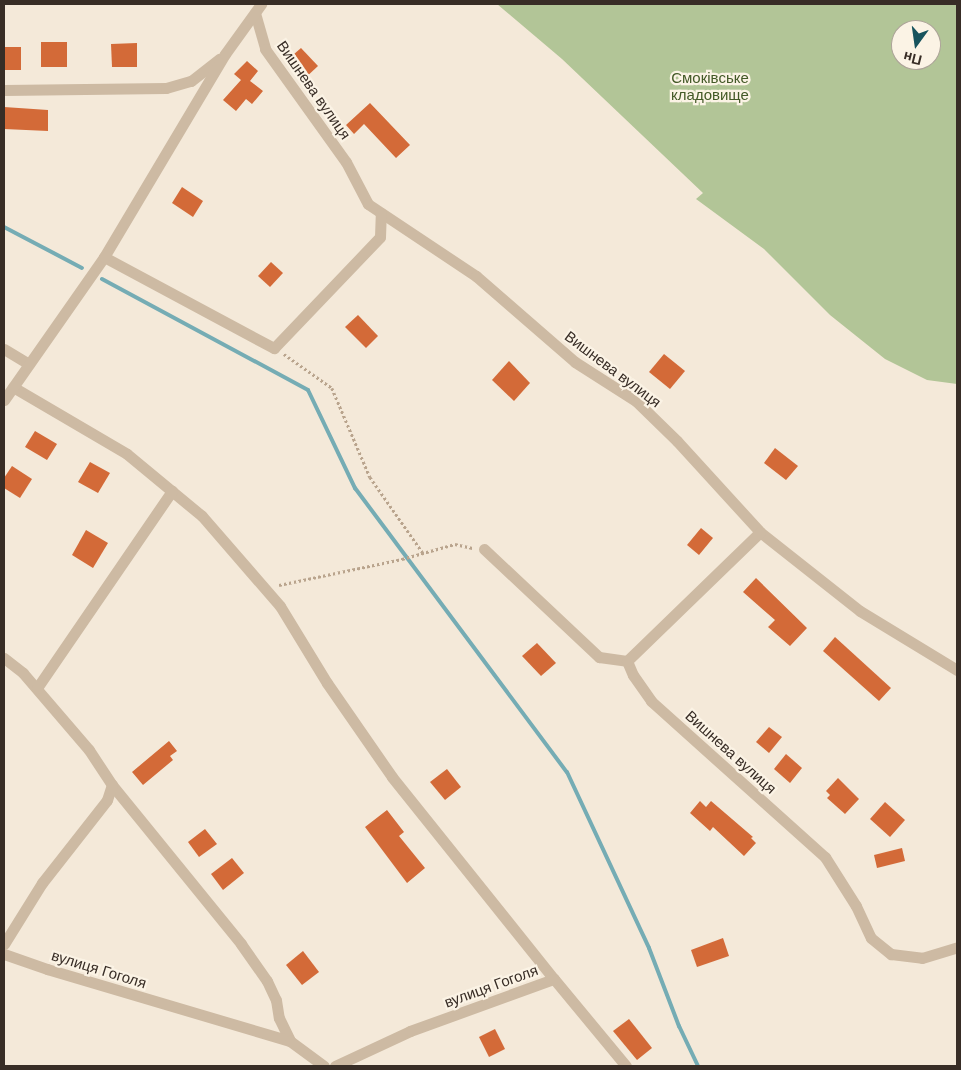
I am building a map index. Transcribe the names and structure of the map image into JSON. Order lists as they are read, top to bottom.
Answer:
{
  "streets": {
    "street": ["Вишнева вулиця", "вулиця Гоголя"]
  },
  "parks": ["Смоківське кладовище"],
  "north": "bottom"
}
